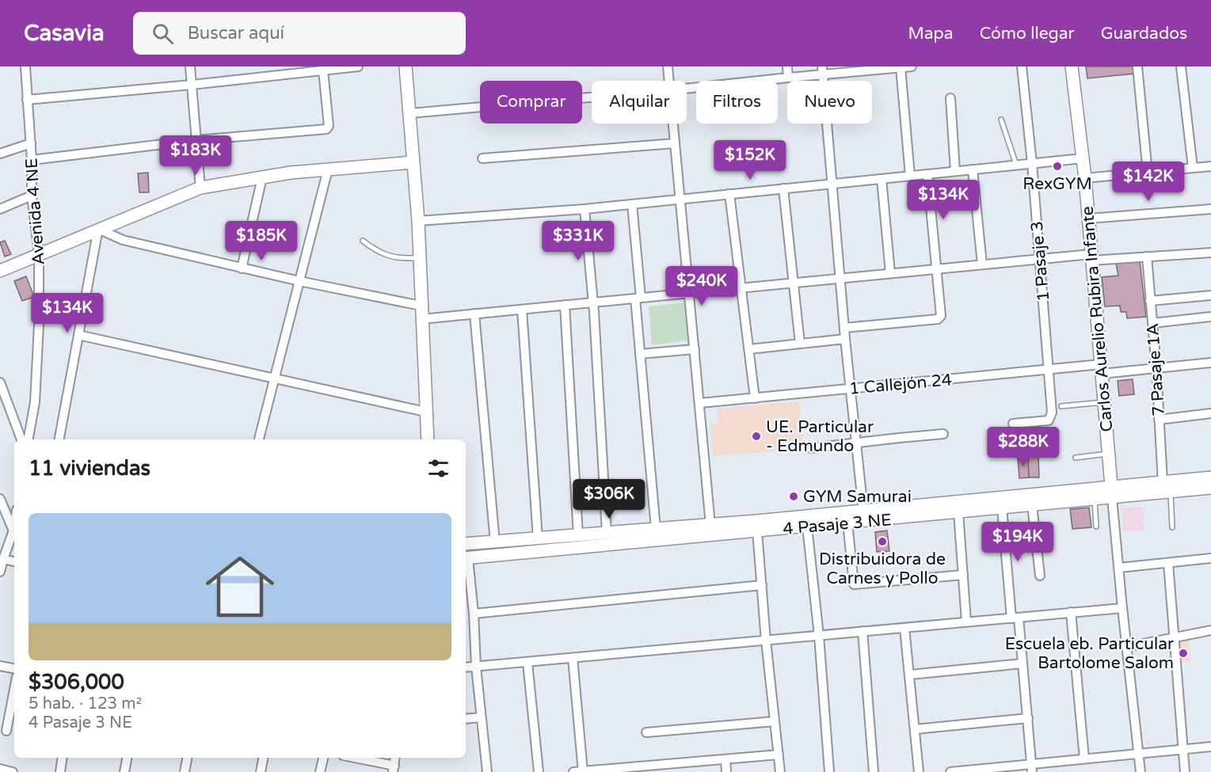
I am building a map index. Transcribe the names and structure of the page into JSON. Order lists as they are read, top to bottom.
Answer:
{
  "streets": {
    "street": [
      "Avenida 4 NE",
      "1 Pasaje 3",
      "Carlos Aurelio Rubira Infante",
      "7 Pasaje 1A",
      "1 Callejón 24",
      "4 Pasaje 3 NE"
    ]
  },
  "crossings": [
    ["1 Pasaje 3", "1 Callejón 24"],
    ["Carlos Aurelio Rubira Infante", "1 Callejón 24"],
    ["Carlos Aurelio Rubira Infante", "4 Pasaje 3 NE"],
    ["7 Pasaje 1A", "1 Callejón 24"],
    ["7 Pasaje 1A", "4 Pasaje 3 NE"]
  ],
  "places": [
    "RexGYM",
    "UE. Particular - Edmundo",
    "GYM Samurai",
    "Distribuidora de Carnes y Pollo",
    "Escuela eb. Particular Bartolome Salom"
  ],
  "page": {
    "header": "Casavia",
    "search": "Buscar aquí",
    "nav": ["Mapa", "Cómo llegar", "Guardados"],
    "chip": [
      "Comprar",
      "Alquilar",
      "Filtros",
      "Nuevo"
    ],
    "price": [
      "$183K",
      "$152K",
      "$142K",
      "$134K",
      "$185K",
      "$331K",
      "$240K",
      "$134K",
      "$288K",
      "$306K",
      "$194K"
    ],
    "heading": "11 viviendas",
    "list": [
      {
        "name": "$306,000",
        "note": "5 hab. · 123 m² · 4 Pasaje 3 NE"
      }
    ]
  }
}
